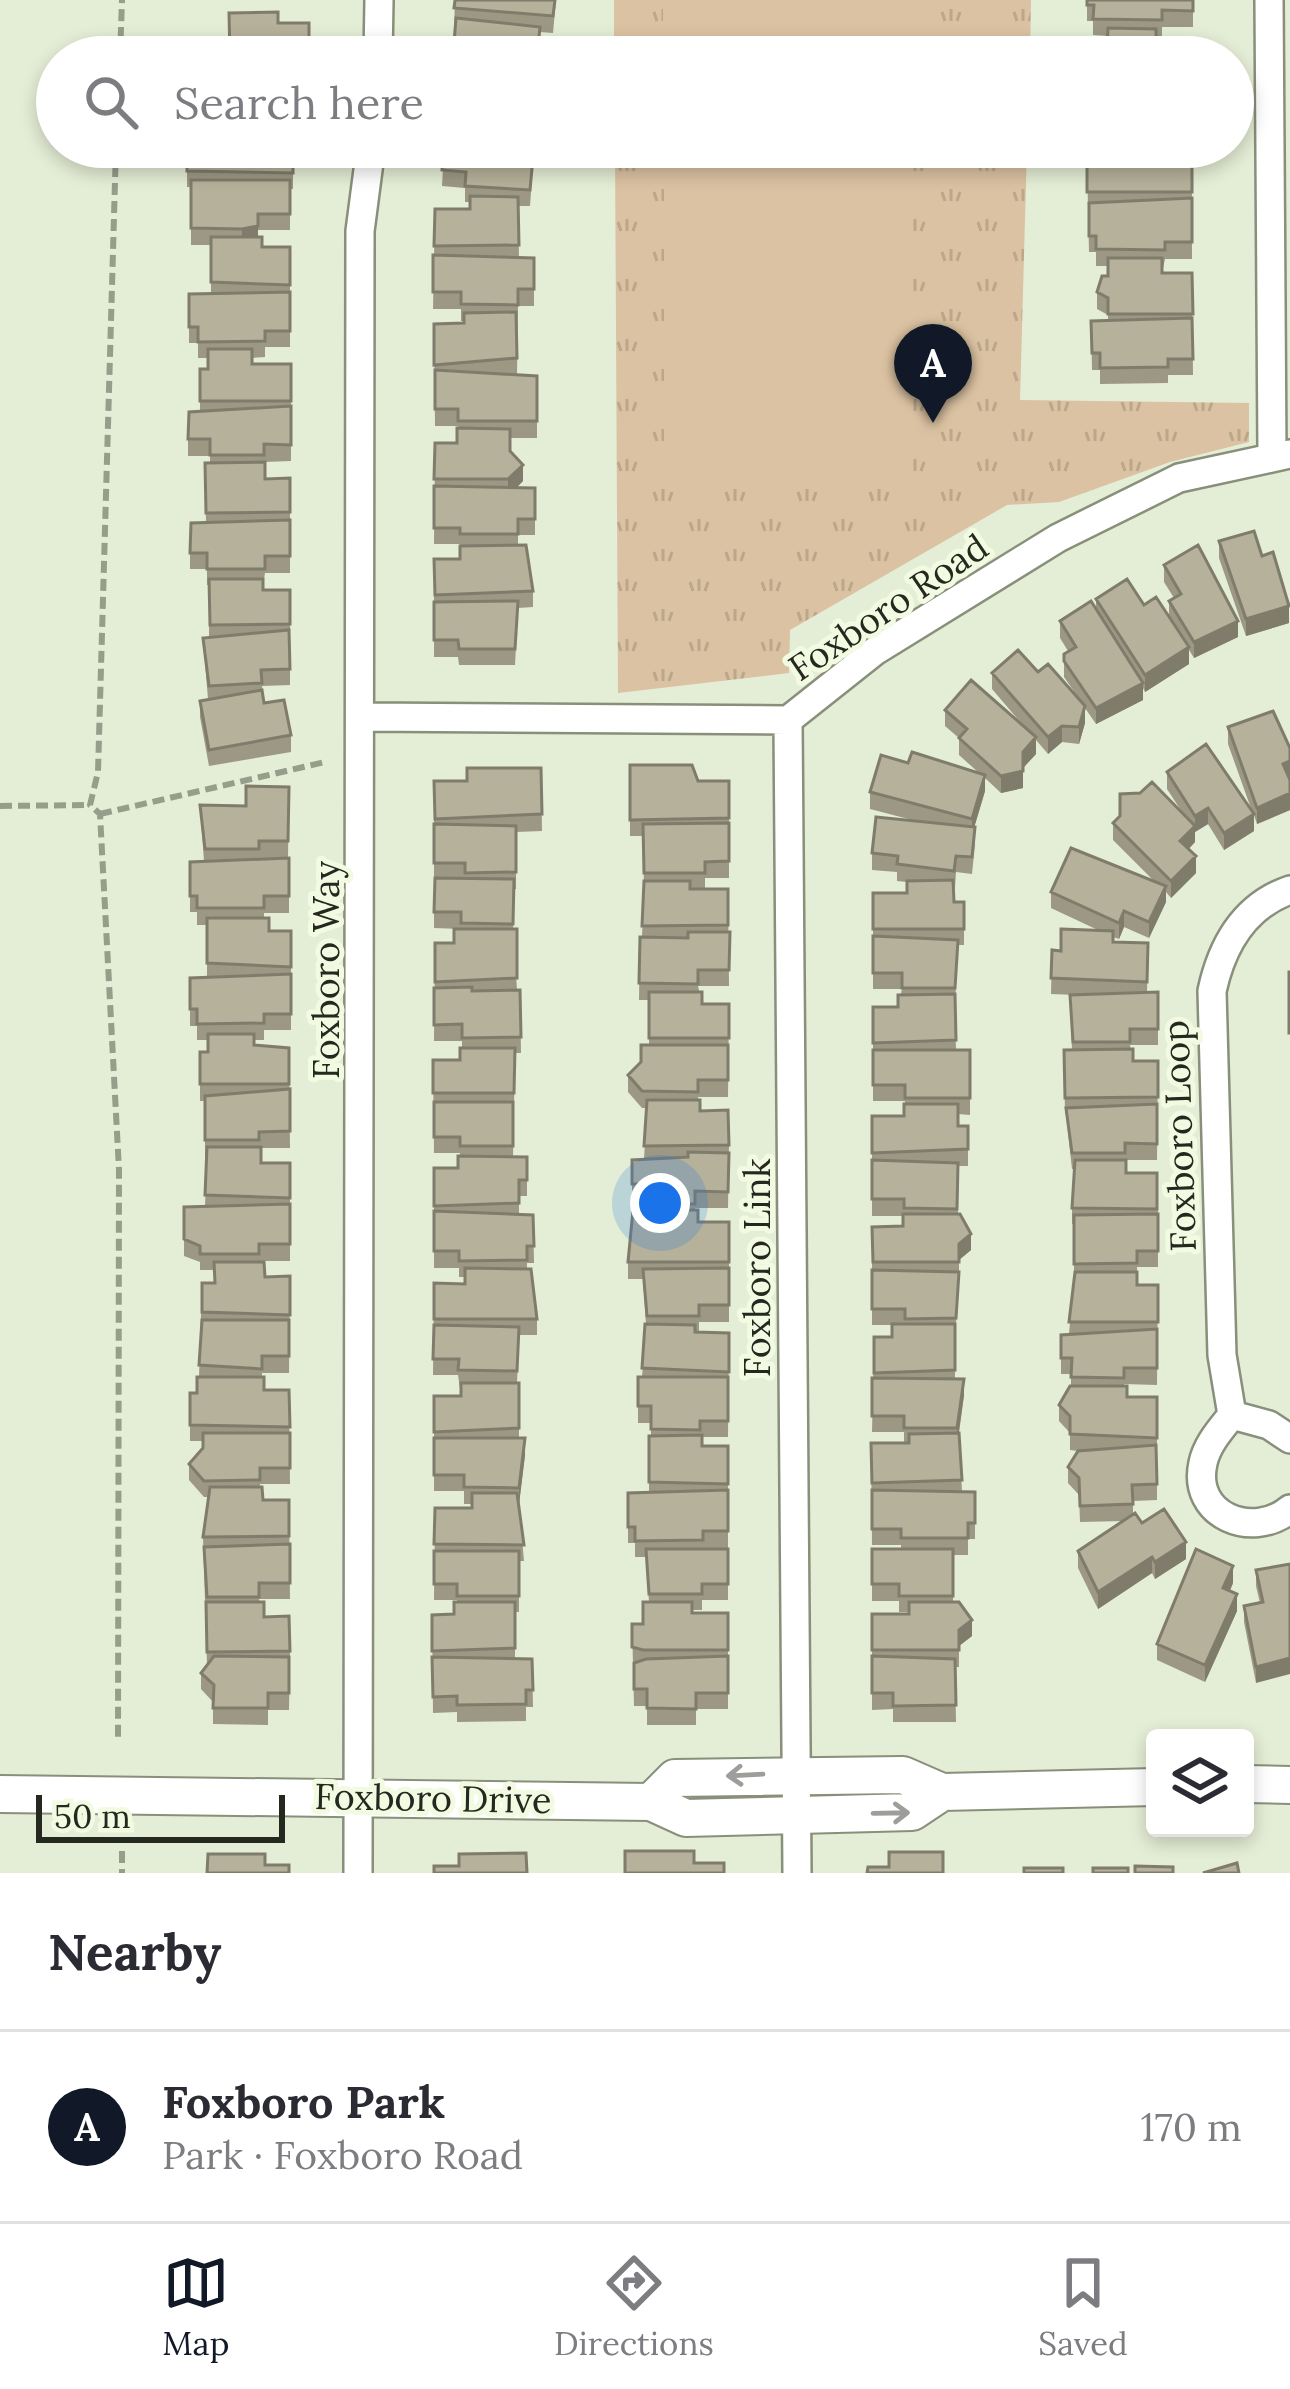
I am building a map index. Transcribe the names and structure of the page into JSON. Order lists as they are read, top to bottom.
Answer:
{
  "streets": {
    "street": [
      "Foxboro Road",
      "Foxboro Way",
      "Foxboro Loop",
      "Foxboro Link",
      "Foxboro Drive"
    ]
  },
  "crossings": [
    ["Foxboro Road", "Foxboro Way"],
    ["Foxboro Road", "Foxboro Link"],
    ["Foxboro Way", "Foxboro Drive"],
    ["Foxboro Link", "Foxboro Drive"]
  ],
  "scale_bar": "50 m",
  "page": {
    "search": "Search here",
    "pins": "A",
    "scale": "50 m",
    "heading": "Nearby",
    "list": [
      {
        "mark": "A",
        "name": "Foxboro Park",
        "note": "Park · Foxboro Road",
        "value": "170 m"
      }
    ],
    "nav": ["Map", "Directions", "Saved"]
  }
}
